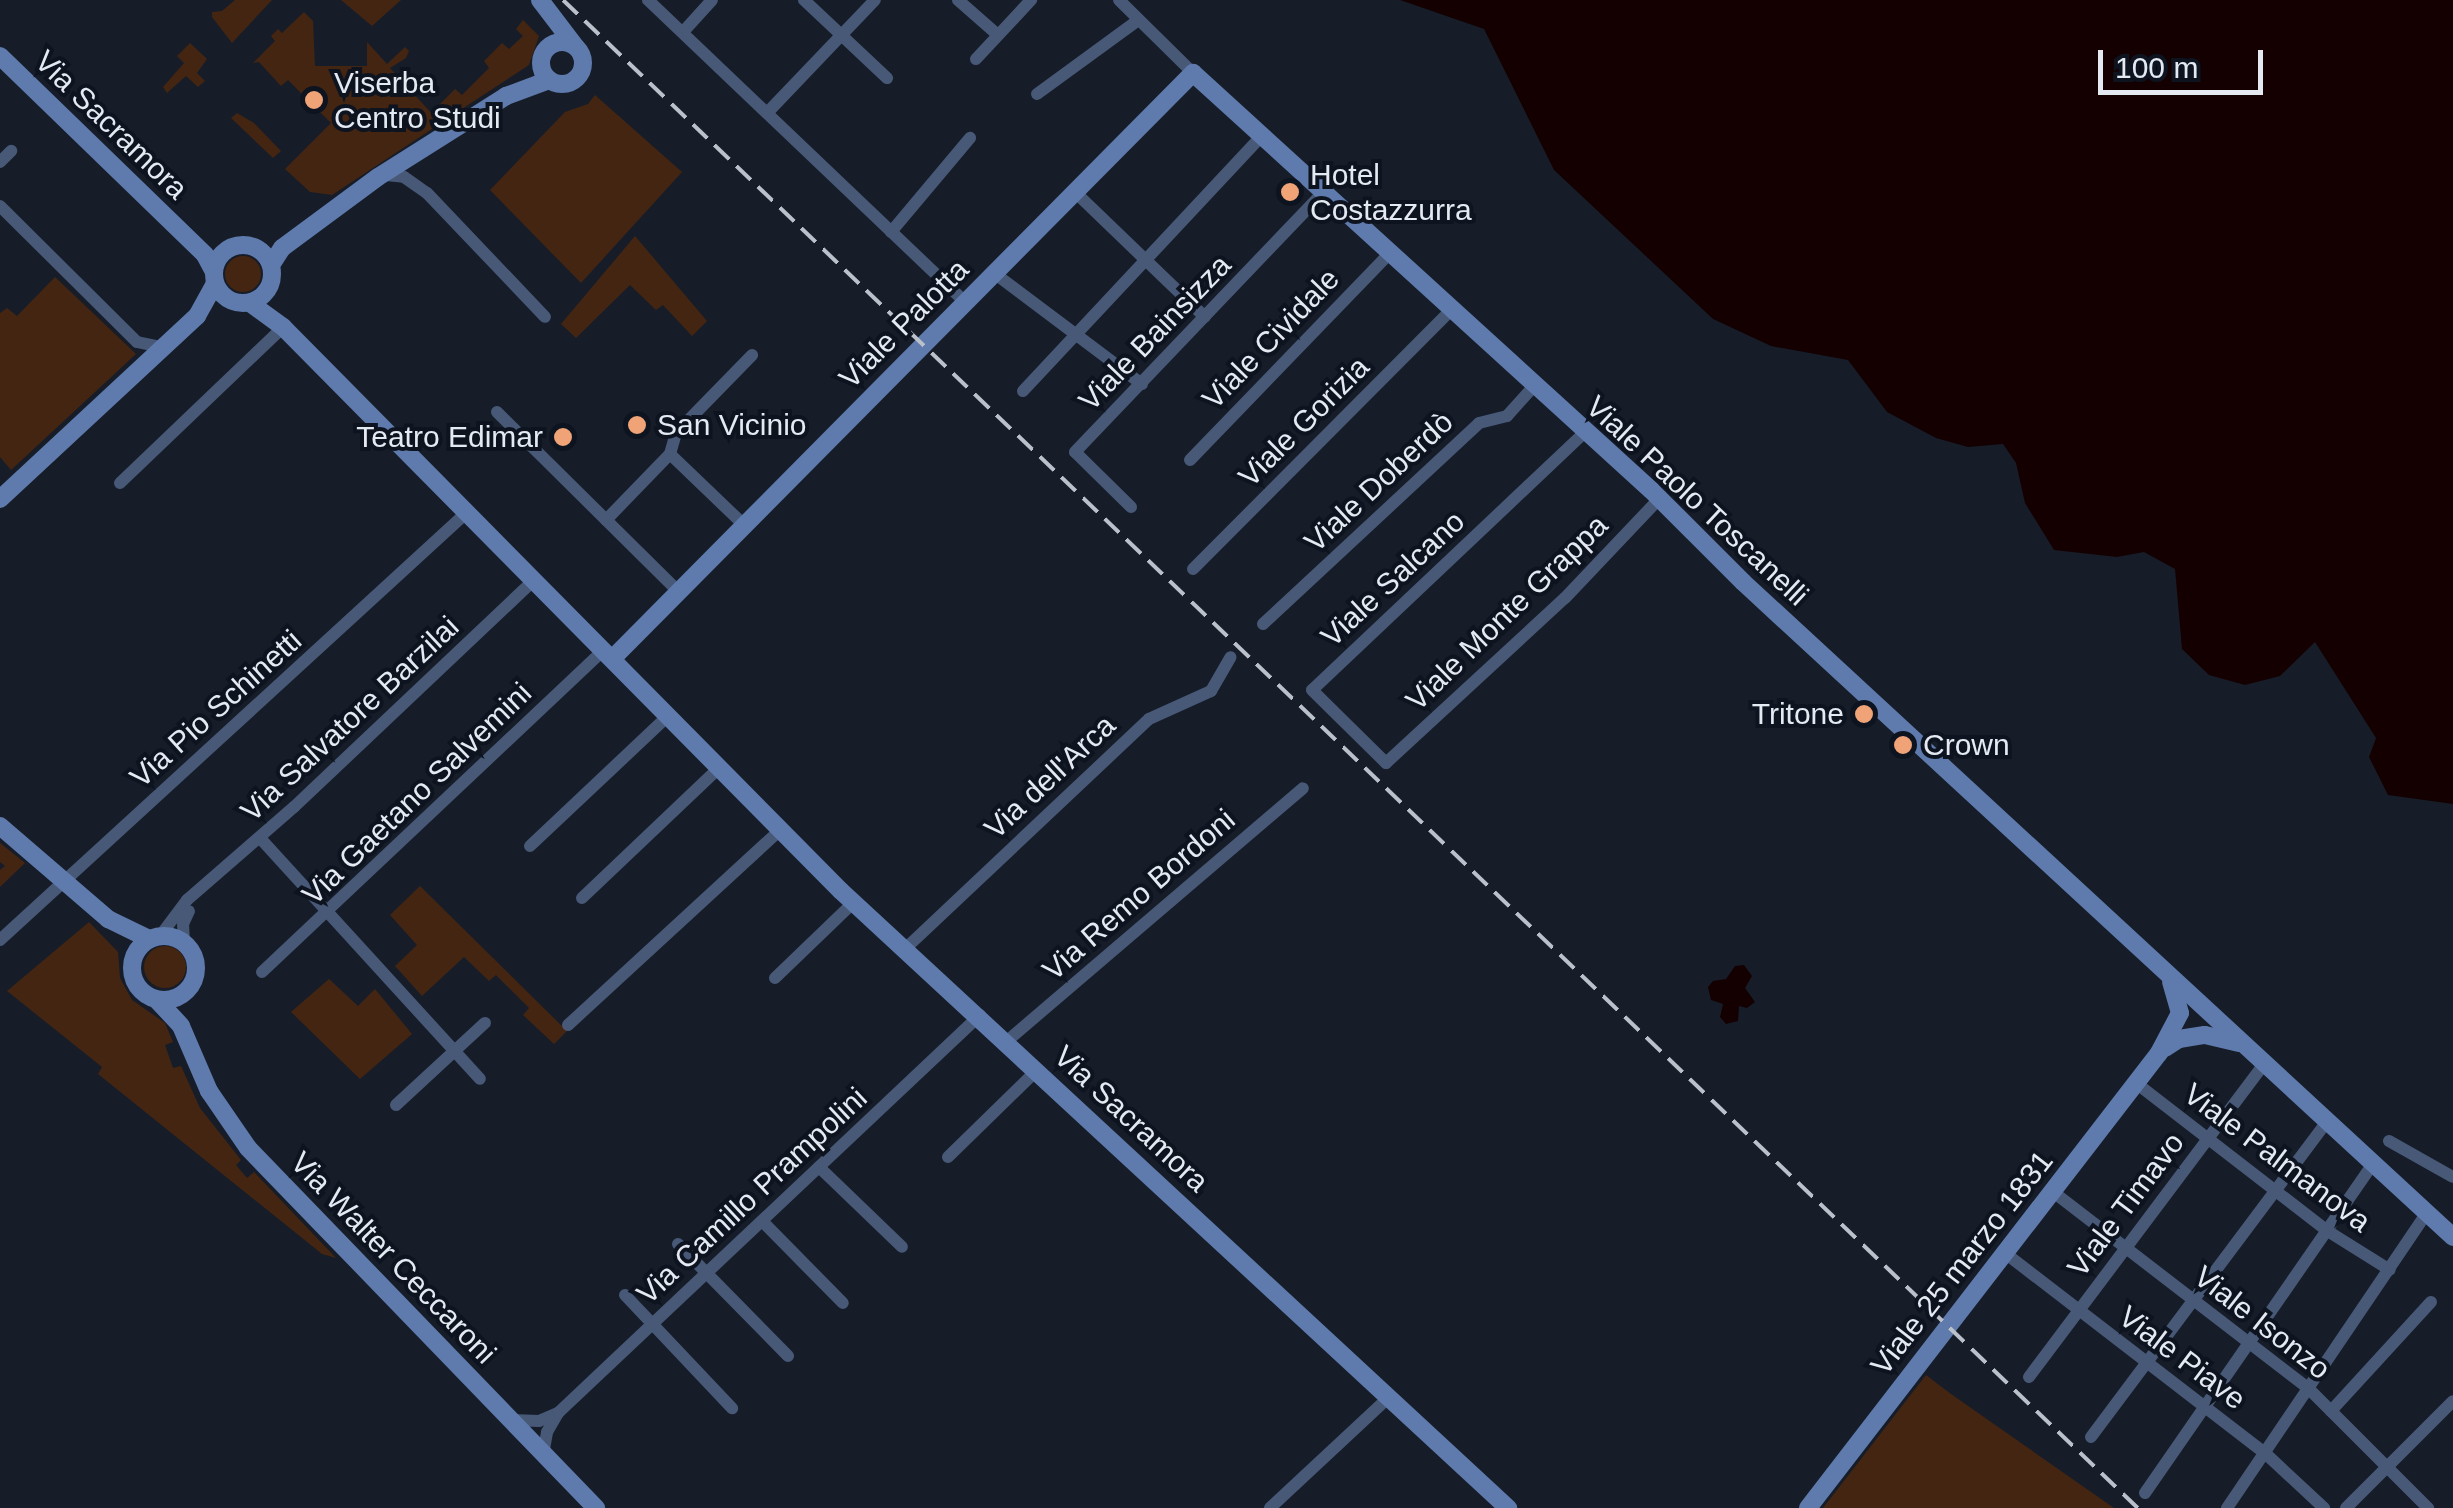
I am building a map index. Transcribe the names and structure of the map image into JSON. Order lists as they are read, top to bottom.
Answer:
{
  "streets": {
    "street": [
      "Via Sacramora",
      "Viale Palotta",
      "Viale Bainsizza",
      "Viale Cividale",
      "Viale Gorizia",
      "Viale Doberdò",
      "Viale Paolo Toscanelli",
      "Viale Salcano",
      "Viale Monte Grappa",
      "Via Pio Schinetti",
      "Via Salvatore Barzilai",
      "Via dell'Arca",
      "Via Gaetano Salvemini",
      "Via Remo Bordoni",
      "Viale Palmanova",
      "Via Camillo Prampolini",
      "Viale Timavo",
      "Via Walter Ceccaroni",
      "Viale 25 marzo 1831",
      "Viale Isonzo",
      "Viale Piave"
    ]
  },
  "crossings": [
    ["Via Sacramora", "Viale Palotta"],
    ["Via Sacramora", "Via Pio Schinetti"],
    ["Via Sacramora", "Via Salvatore Barzilai"],
    ["Via Sacramora", "Via dell'Arca"],
    ["Via Sacramora", "Via Gaetano Salvemini"],
    ["Via Sacramora", "Via Remo Bordoni"],
    ["Via Sacramora", "Via Camillo Prampolini"],
    ["Viale Palotta", "Viale Paolo Toscanelli"],
    ["Viale Palotta", "Via Gaetano Salvemini"],
    ["Viale Bainsizza", "Viale Paolo Toscanelli"],
    ["Viale Cividale", "Viale Paolo Toscanelli"],
    ["Viale Gorizia", "Viale Paolo Toscanelli"],
    ["Viale Doberdò", "Viale Paolo Toscanelli"],
    ["Viale Paolo Toscanelli", "Viale Salcano"],
    ["Viale Paolo Toscanelli", "Viale Monte Grappa"],
    ["Viale Paolo Toscanelli", "Viale Timavo"],
    ["Viale Paolo Toscanelli", "Viale 25 marzo 1831"],
    ["Viale Salcano", "Viale Monte Grappa"],
    ["Via Salvatore Barzilai", "Via Walter Ceccaroni"],
    ["Viale Palmanova", "Viale Timavo"],
    ["Viale Palmanova", "Viale 25 marzo 1831"],
    ["Via Camillo Prampolini", "Via Walter Ceccaroni"],
    ["Viale Timavo", "Viale Isonzo"],
    ["Viale Timavo", "Viale Piave"],
    ["Viale 25 marzo 1831", "Viale Isonzo"],
    ["Viale 25 marzo 1831", "Viale Piave"]
  ],
  "places": [
    "Viserba Centro Studi",
    "Hotel Costazzurra",
    "San Vicinio",
    "Teatro Edimar",
    "Tritone",
    "Crown"
  ],
  "scale_bar": "100 m"
}
